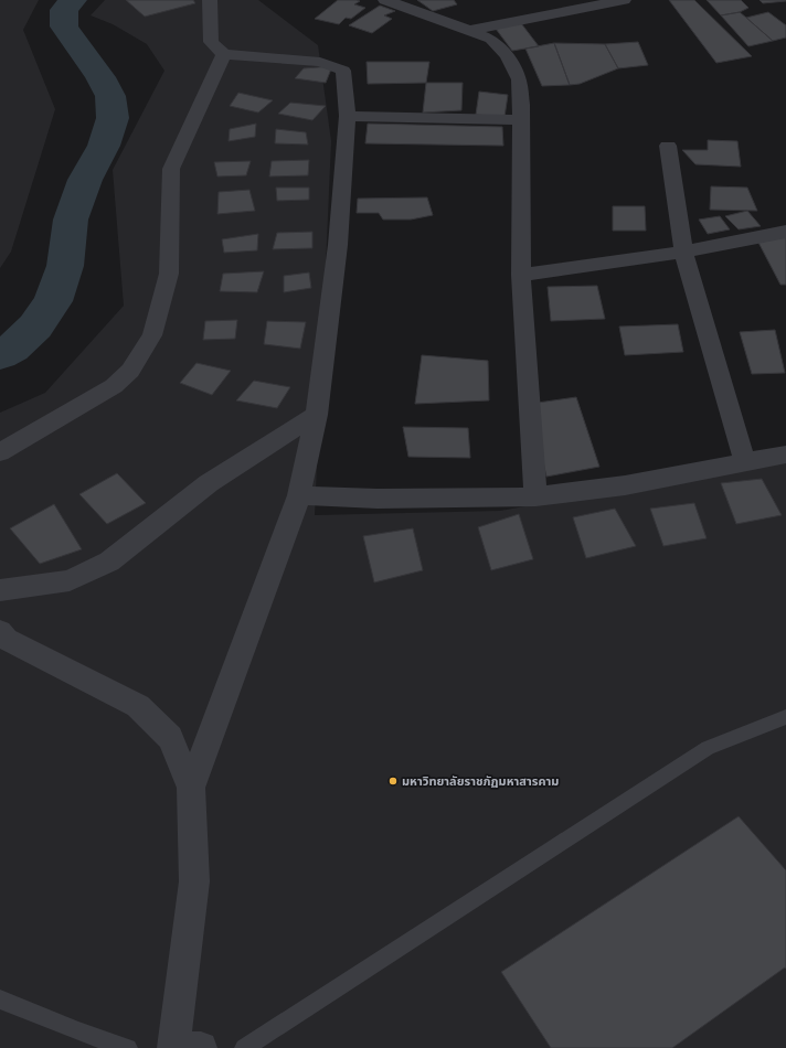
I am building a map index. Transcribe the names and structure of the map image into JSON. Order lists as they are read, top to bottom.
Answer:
{
  "places": ["มหาวิทยาลัยราชภัฏมหาสารคาม"]
}
